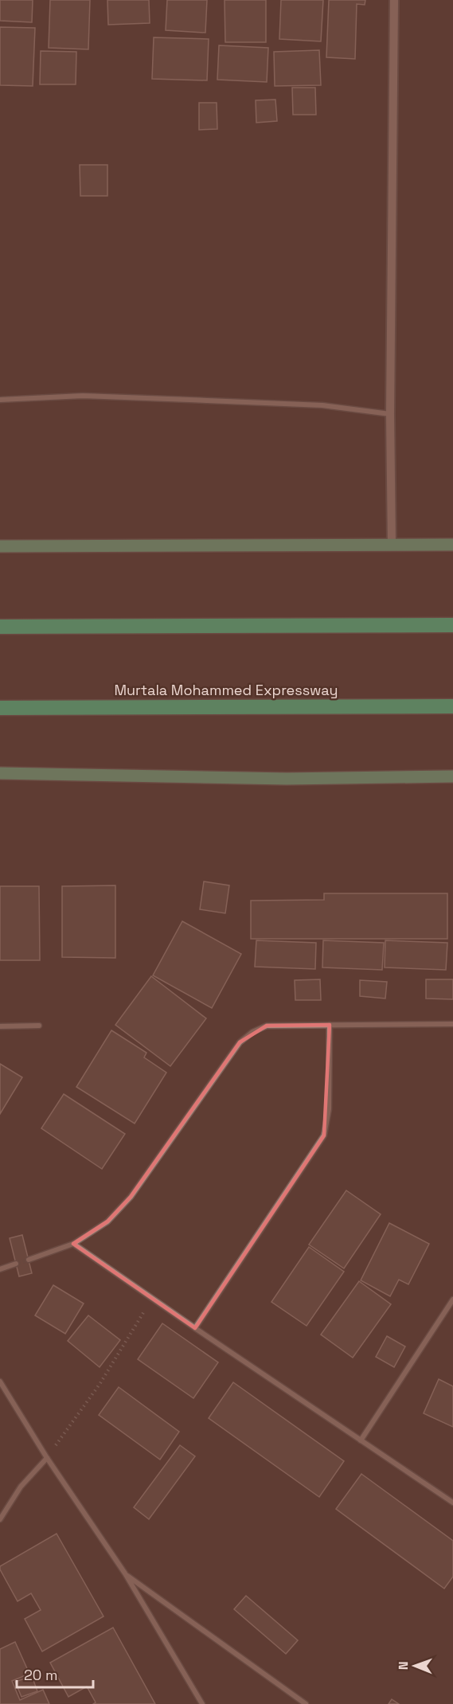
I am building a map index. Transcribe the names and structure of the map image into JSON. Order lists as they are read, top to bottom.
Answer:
{
  "streets": {
    "highway": ["Murtala Mohammed Expressway"]
  },
  "scale_bar": "20 m",
  "north": "left"
}
